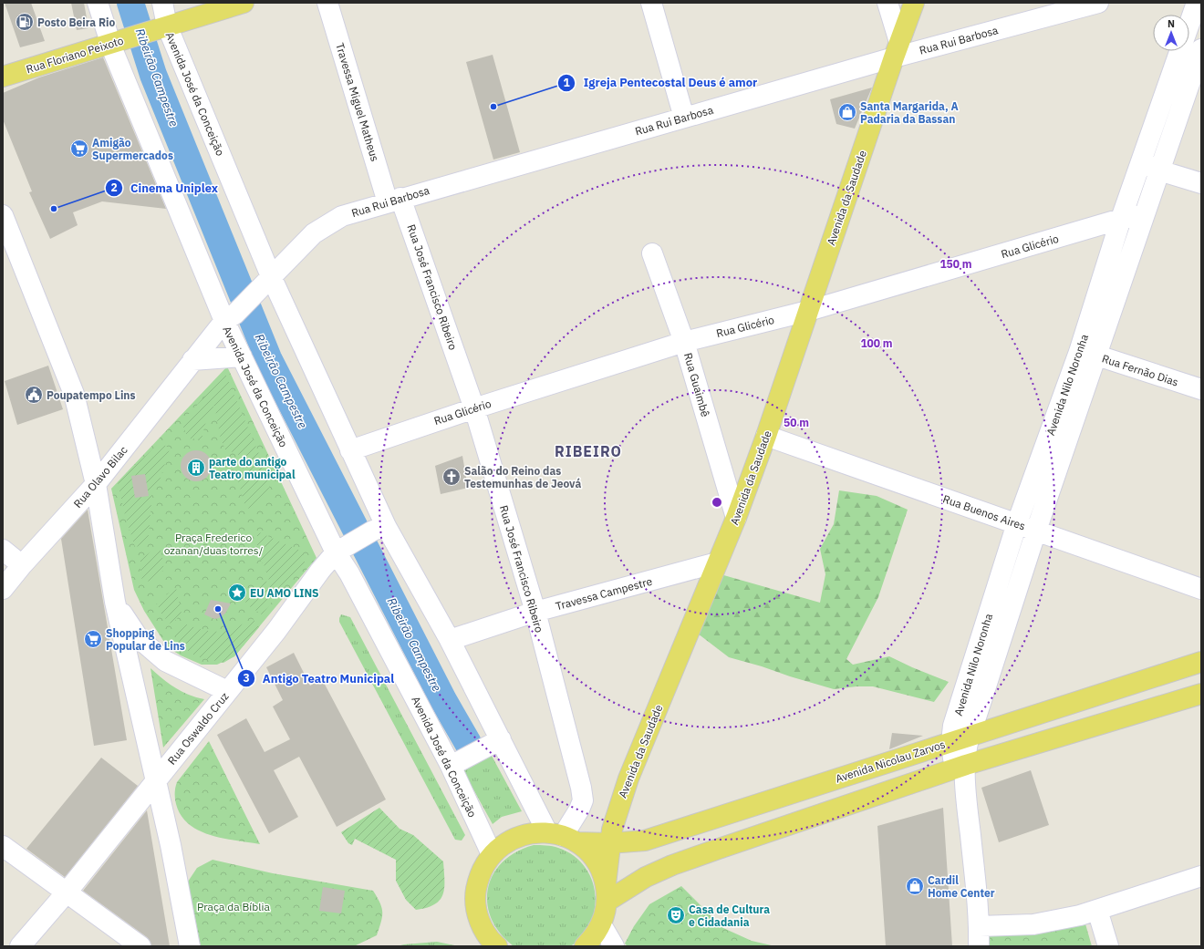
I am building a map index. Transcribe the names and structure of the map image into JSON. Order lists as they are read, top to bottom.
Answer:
{
  "streets": {
    "main road": ["Rua Floriano Peixoto", "Avenida da Saudade", "Avenida Nicolau Zarvos"],
    "street": [
      "Rua Rui Barbosa",
      "Avenida José da Conceição",
      "Travessa Miguel Matheus",
      "Rua Glicério",
      "Rua José Francisco Ribeiro",
      "Rua Fernão Dias",
      "Rua Guaimbê",
      "Avenida Nilo Noronha",
      "Rua Olavo Bilac",
      "Rua Buenos Aires",
      "Travessa Campestre",
      "Rua Oswaldo Cruz"
    ]
  },
  "crossings": [
    ["Rua Rui Barbosa", "Avenida José da Conceição"],
    ["Rua Rui Barbosa", "Travessa Miguel Matheus"],
    ["Rua Rui Barbosa", "Avenida da Saudade"],
    ["Rua Rui Barbosa", "Rua José Francisco Ribeiro"],
    ["Rua Rui Barbosa", "Rua Olavo Bilac"],
    ["Rua Floriano Peixoto", "Avenida José da Conceição"],
    ["Avenida José da Conceição", "Rua Glicério"],
    ["Avenida José da Conceição", "Rua José Francisco Ribeiro"],
    ["Avenida José da Conceição", "Rua Olavo Bilac"],
    ["Avenida José da Conceição", "Travessa Campestre"],
    ["Avenida José da Conceição", "Rua Oswaldo Cruz"],
    ["Avenida José da Conceição", "Avenida Nicolau Zarvos"],
    ["Travessa Miguel Matheus", "Rua José Francisco Ribeiro"],
    ["Avenida da Saudade", "Rua Glicério"],
    ["Avenida da Saudade", "Rua Guaimbê"],
    ["Avenida da Saudade", "Rua Buenos Aires"],
    ["Avenida da Saudade", "Travessa Campestre"],
    ["Avenida da Saudade", "Avenida Nicolau Zarvos"],
    ["Rua Glicério", "Rua José Francisco Ribeiro"],
    ["Rua Glicério", "Rua Guaimbê"],
    ["Rua Glicério", "Avenida Nilo Noronha"],
    ["Rua José Francisco Ribeiro", "Travessa Campestre"],
    ["Rua José Francisco Ribeiro", "Avenida Nicolau Zarvos"],
    ["Rua Fernão Dias", "Avenida Nilo Noronha"],
    ["Avenida Nilo Noronha", "Rua Buenos Aires"],
    ["Avenida Nilo Noronha", "Avenida Nicolau Zarvos"]
  ],
  "districts": ["RIBEIRO"],
  "water": ["Ribeirão Campestre"],
  "parks": ["Praça Frederico ozanan/duas torres/", "Praça da Bíblia"],
  "places": {
    "fuel station": ["Posto Beira Rio"],
    "other": ["Igreja Pentecostal Deus é amor", "Cinema Uniplex", "Antigo Teatro Municipal"],
    "shop": ["Santa Margarida, A Padaria da Bassan", "Cardil Home Center"],
    "supermarket": ["Amigão Supermercados", "Shopping Popular de Lins"],
    "public building": ["Poupatempo Lins"],
    "building": ["parte do antigo Teatro municipal"],
    "church": ["Salão do Reino das Testemunhas de Jeová"],
    "place": ["EU AMO LINS"],
    "theatre": ["Casa de Cultura e Cidadania"]
  },
  "north": "top",
  "rings": ["150 m", "100 m", "50 m"]
}
